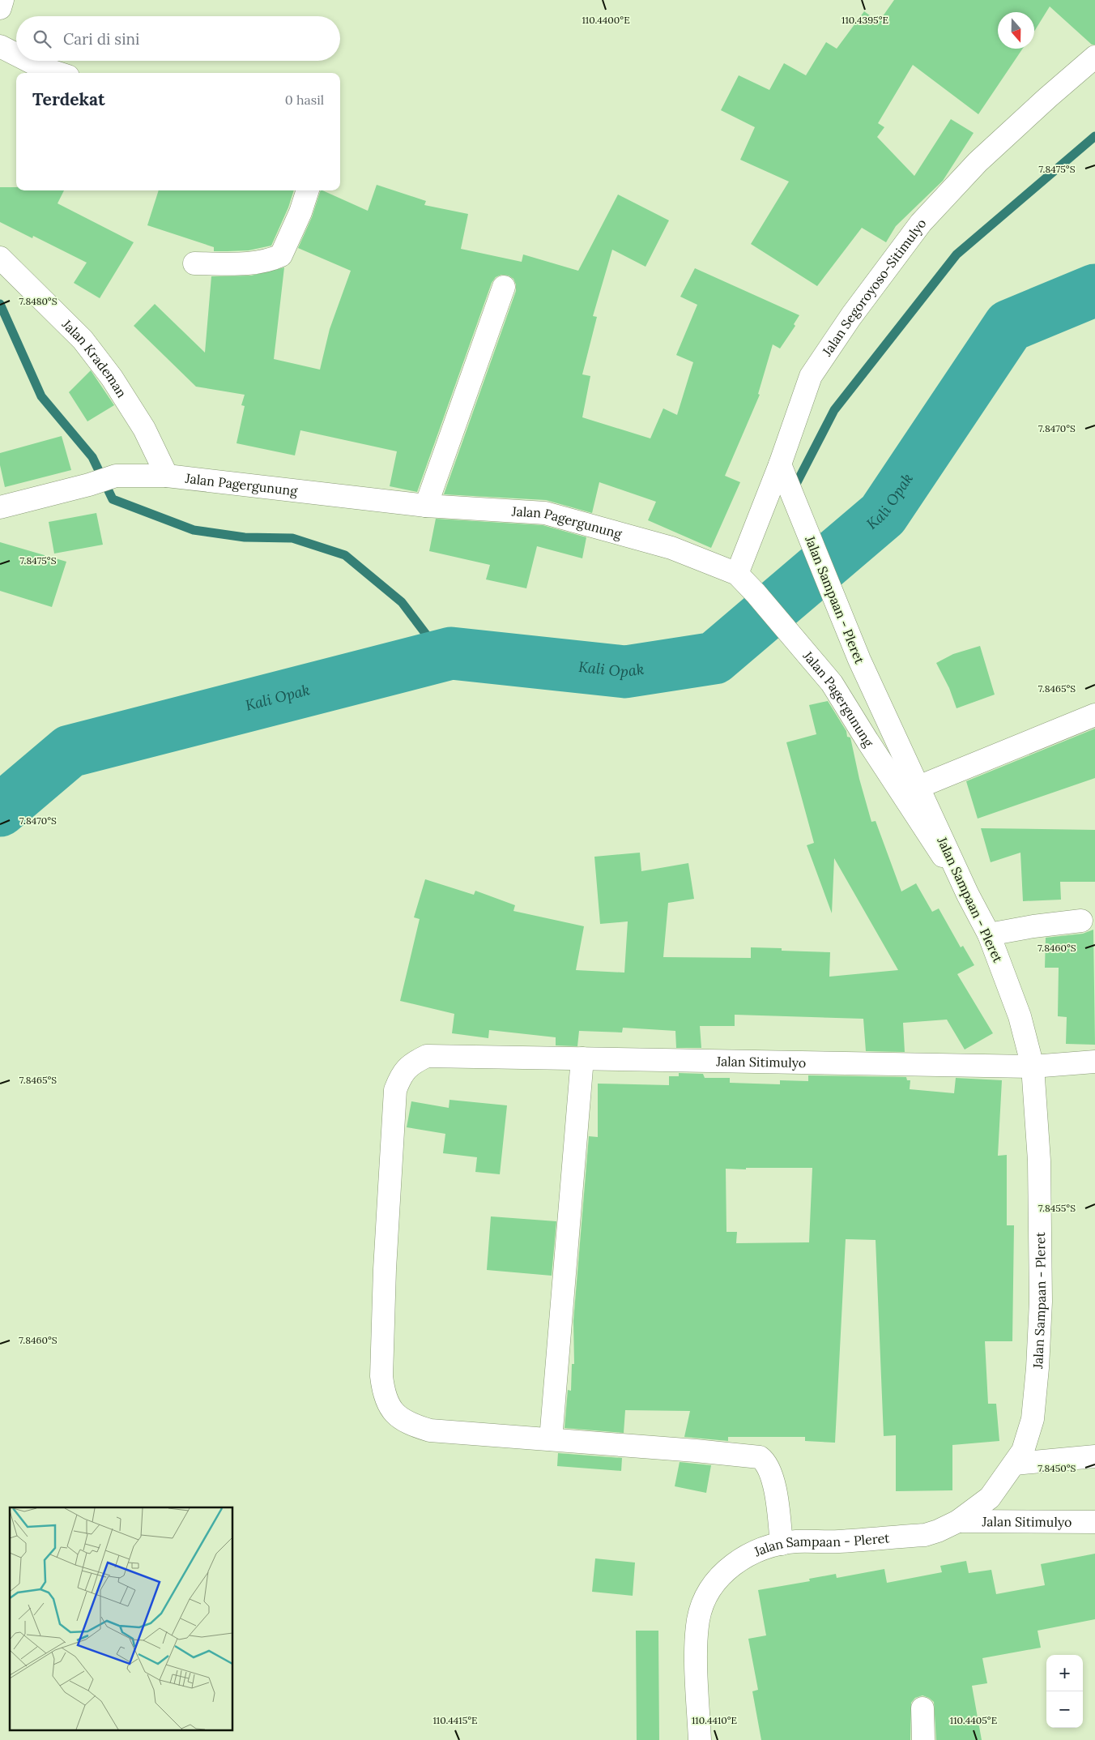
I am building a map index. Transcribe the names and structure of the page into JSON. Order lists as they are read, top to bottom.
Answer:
{
  "streets": {
    "street": [
      "Jalan Segoroyoso-Sitimulyo",
      "Jalan Krademan",
      "Jalan Pagergunung",
      "Jalan Sampaan - Pleret",
      "Jalan Sitimulyo"
    ]
  },
  "crossings": [
    ["Jalan Segoroyoso-Sitimulyo", "Jalan Pagergunung"],
    ["Jalan Segoroyoso-Sitimulyo", "Jalan Sampaan - Pleret"],
    ["Jalan Krademan", "Jalan Pagergunung"],
    ["Jalan Pagergunung", "Jalan Sampaan - Pleret"],
    ["Jalan Sampaan - Pleret", "Jalan Sitimulyo"]
  ],
  "water": ["Kali Opak"],
  "north": "bottom",
  "page": {
    "search": "Cari di sini",
    "heading": ["Terdekat", "0 hasil"],
    "map_buttons": ["+", "−"]
  },
  "coordinates": [
    "110.4400°E",
    "110.4395°E",
    "7.8475°S",
    "7.8480°S",
    "7.8470°S",
    "7.8465°S",
    "7.8460°S",
    "7.8455°S",
    "7.8450°S",
    "110.4415°E",
    "110.4410°E",
    "110.4405°E"
  ]
}
